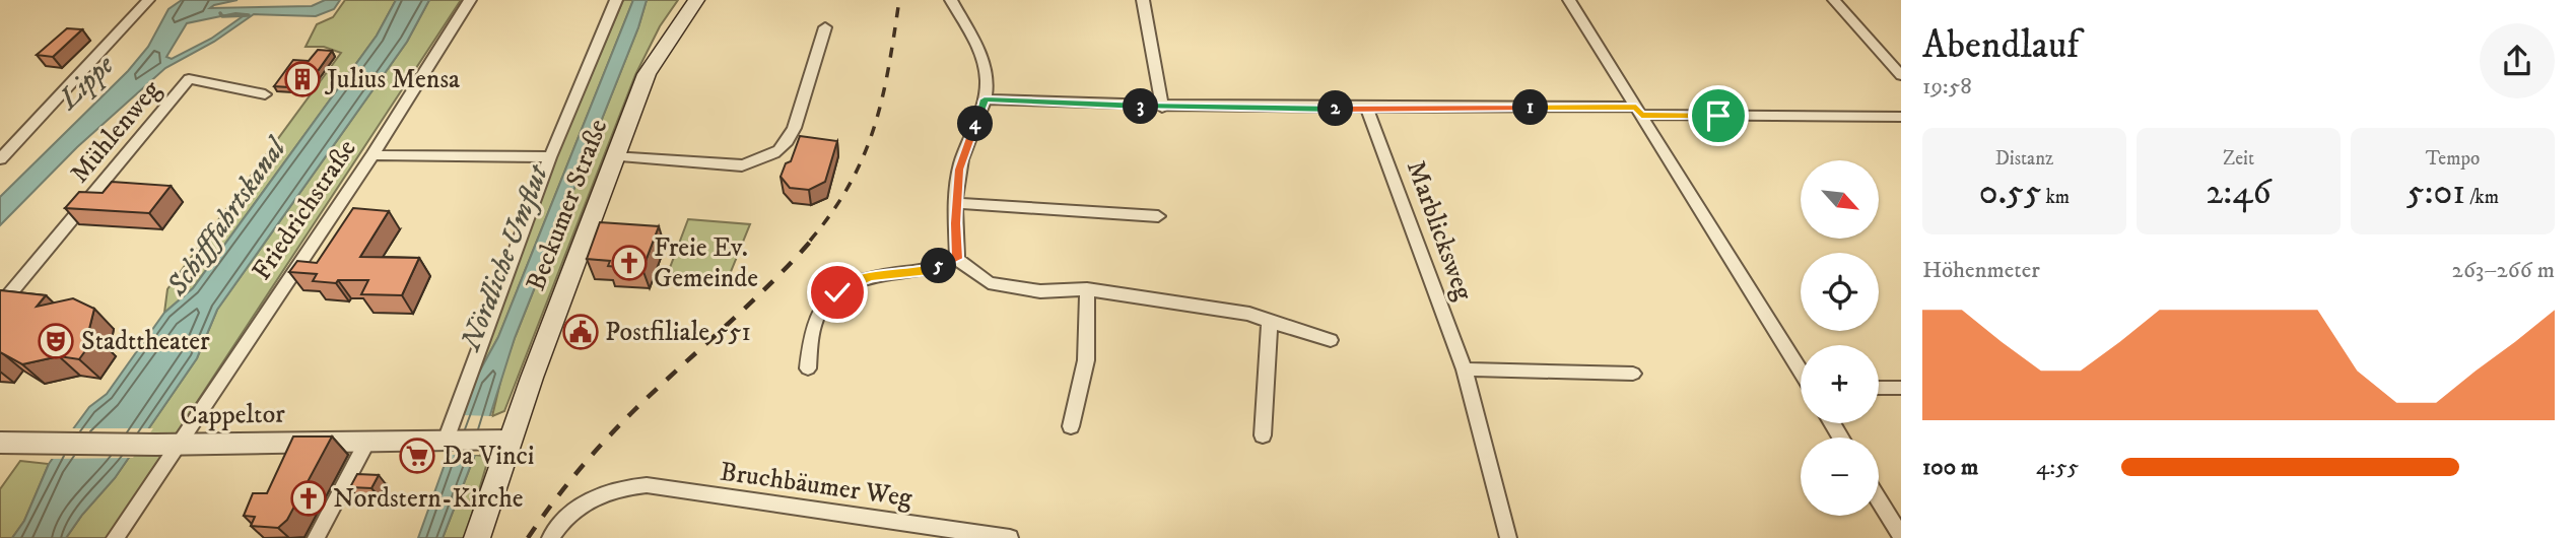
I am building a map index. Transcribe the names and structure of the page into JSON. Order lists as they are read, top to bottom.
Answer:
{
  "streets": {
    "main road": ["Beckumer Straße"],
    "street": [
      "Mühlenweg",
      "Friedrichstraße",
      "Marblicksweg",
      "Cappeltor",
      "Bruchbäumer Weg"
    ]
  },
  "crossings": [
    ["Beckumer Straße", "Cappeltor"],
    ["Friedrichstraße", "Cappeltor"]
  ],
  "water": ["Lippe", "Schifffahrtskanal", "Nördliche Umflut"],
  "places": {
    "building": ["Julius Mensa"],
    "church": ["Freie Ev. Gemeinde", "Nordstern-Kirche"],
    "public building": ["Postfiliale 551"],
    "theatre": ["Stadttheater"],
    "supermarket": ["Da Vinci"]
  },
  "north": "bottom right",
  "page": {
    "heading": ["Abendlauf", "19:58"],
    "pins": [
      "3",
      "1",
      "2",
      "4",
      "5"
    ],
    "stats": [
      ["Distanz", "0.55 km"],
      ["Zeit", "2:46"],
      ["Tempo", "5:01 /km"]
    ],
    "map_buttons": ["+", "−"],
    "chart": ["Höhenmeter", "263–266 m"],
    "list": [
      {
        "name": "100 m",
        "note": "4:55"
      }
    ]
  }
}
